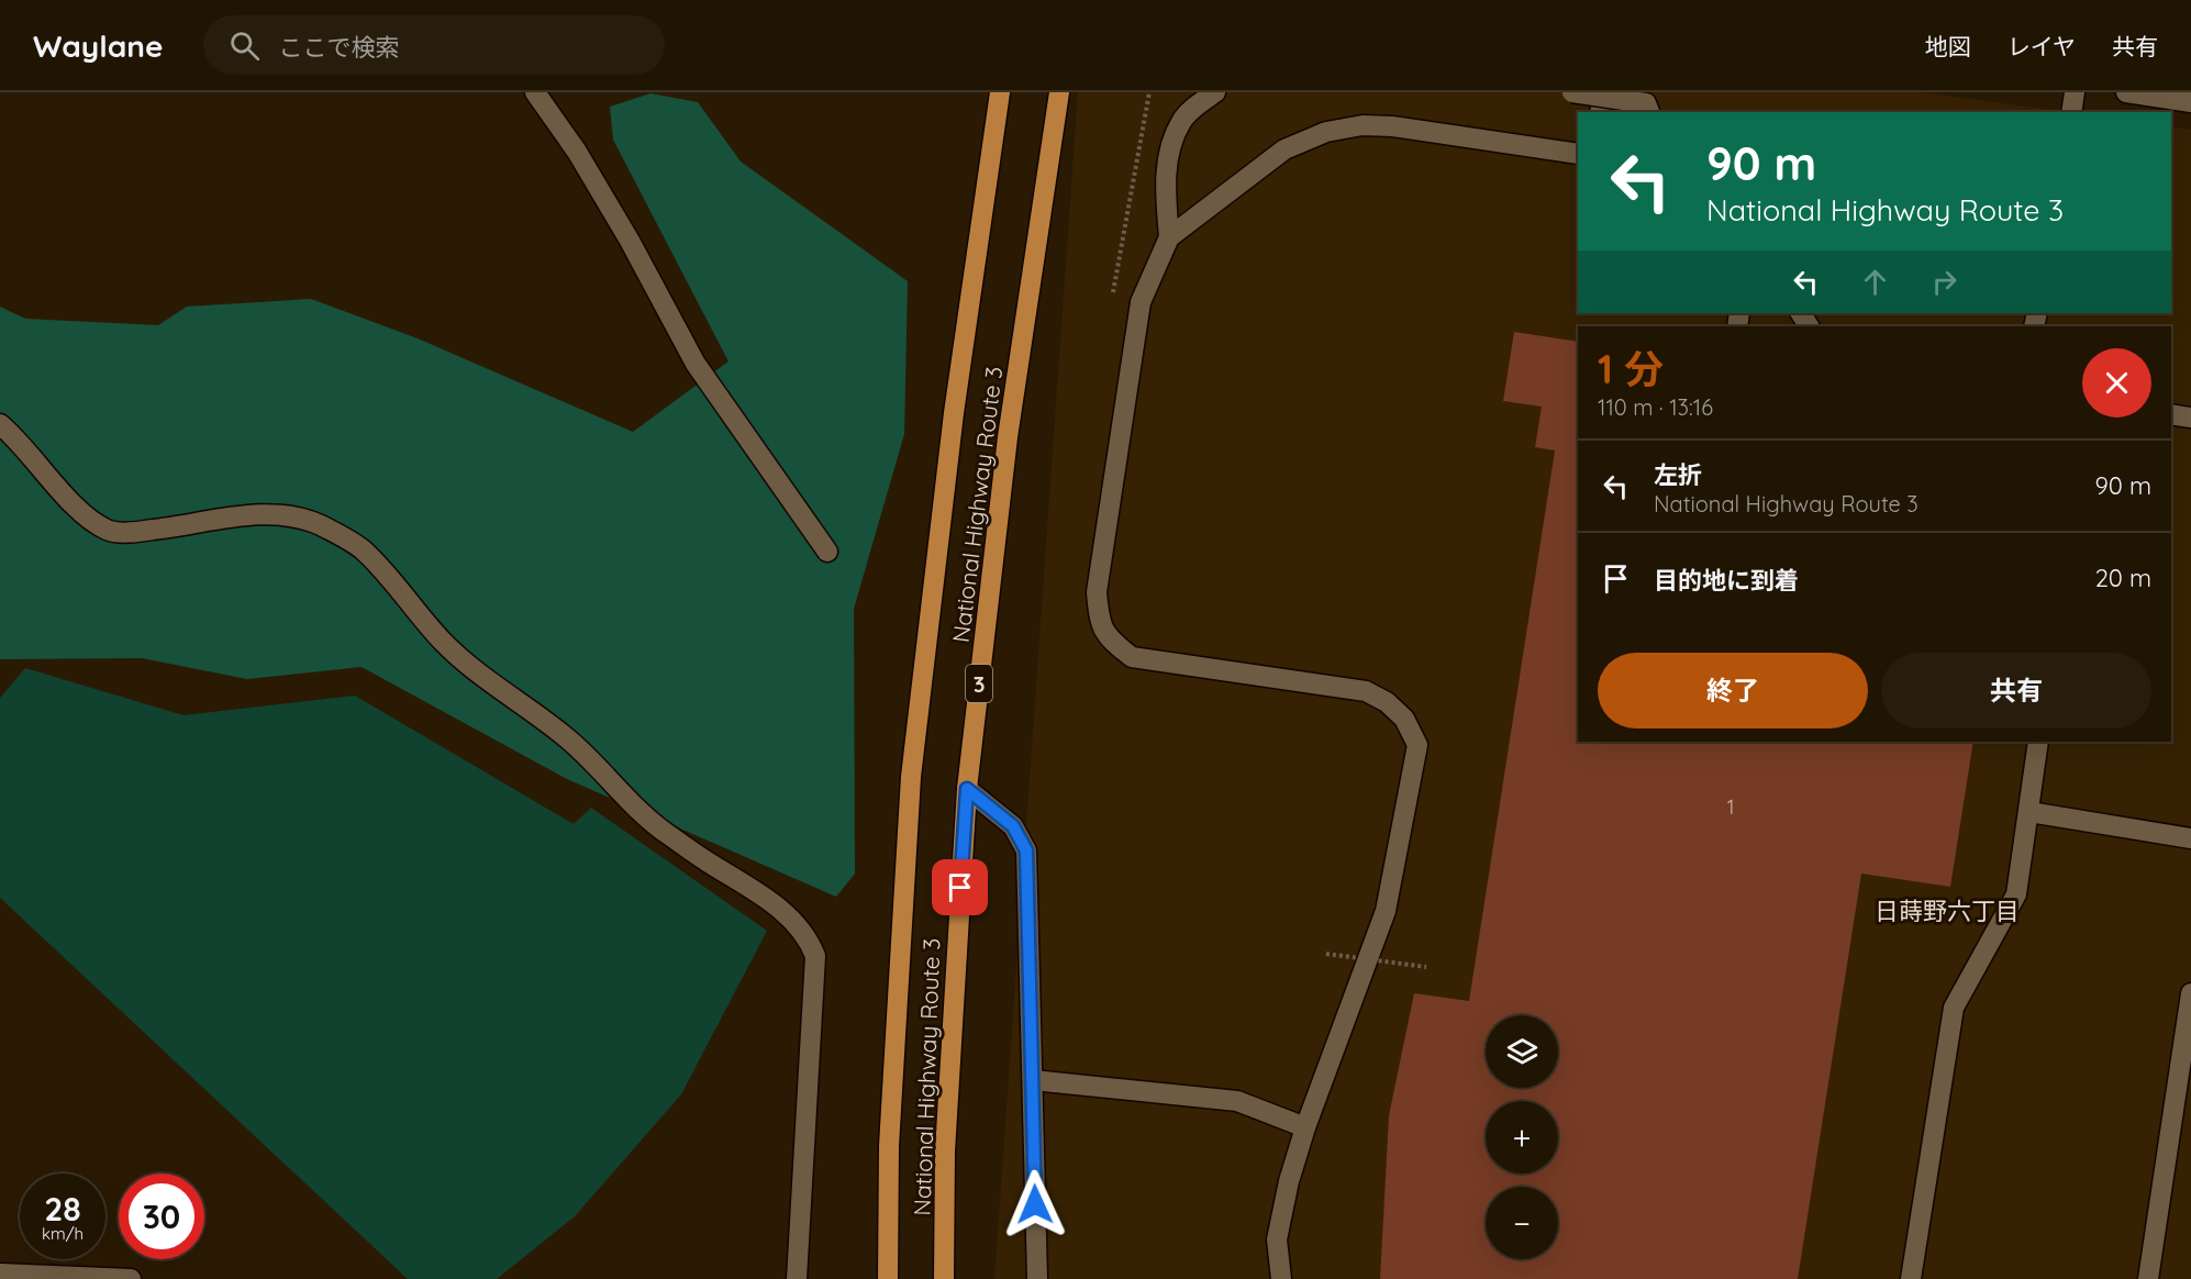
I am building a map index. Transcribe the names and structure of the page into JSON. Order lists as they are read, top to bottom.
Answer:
{
  "streets": {
    "highway": ["National Highway Route 3", "3"]
  },
  "districts": ["日蒔野六丁目"],
  "house_numbers": ["1"],
  "page": {
    "header": "Waylane",
    "search": "ここで検索",
    "nav": ["地図", "レイヤ", "共有"],
    "turn": ["90 m", "National Highway Route 3"],
    "heading": ["1 分", "110 m · 13:16"],
    "list": [
      {
        "name": "左折",
        "note": "National Highway Route 3",
        "value": "90 m"
      },
      {
        "name": "目的地に到着",
        "value": "20 m"
      }
    ],
    "buttons": ["終了", "共有"],
    "map_buttons": ["+", "−"],
    "speed": "28 km/h",
    "limit": "30"
  }
}
